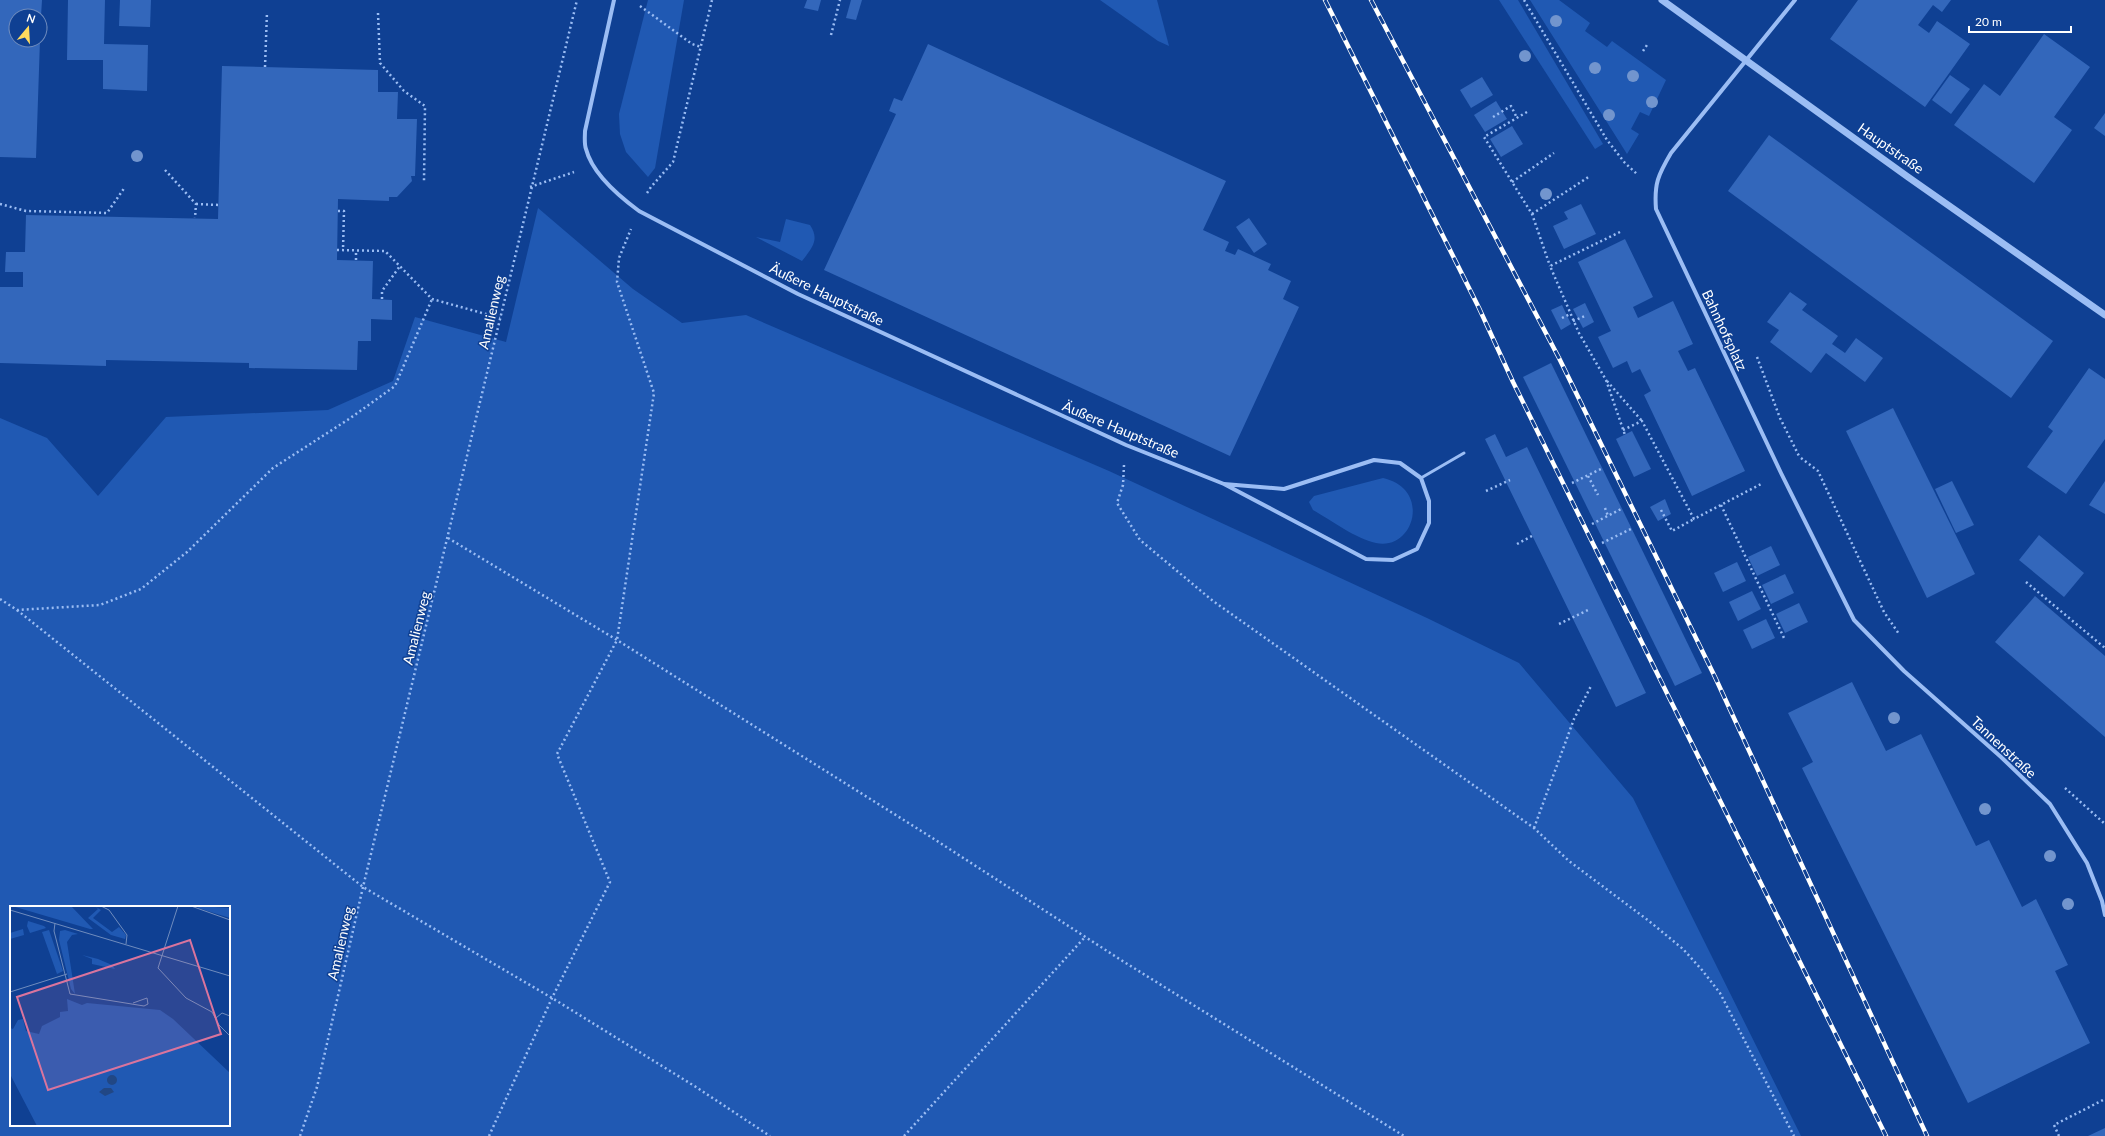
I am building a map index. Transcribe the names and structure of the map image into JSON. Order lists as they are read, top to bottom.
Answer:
{
  "streets": {
    "street": [
      "Hauptstraße",
      "Äußere Hauptstraße",
      "Bahnhofsplatz",
      "Tannenstraße"
    ],
    "path": ["Amalienweg"]
  },
  "crossings": [
    ["Hauptstraße", "Bahnhofsplatz"],
    ["Bahnhofsplatz", "Tannenstraße"]
  ],
  "scale_bar": "20 m",
  "north": "top"
}
